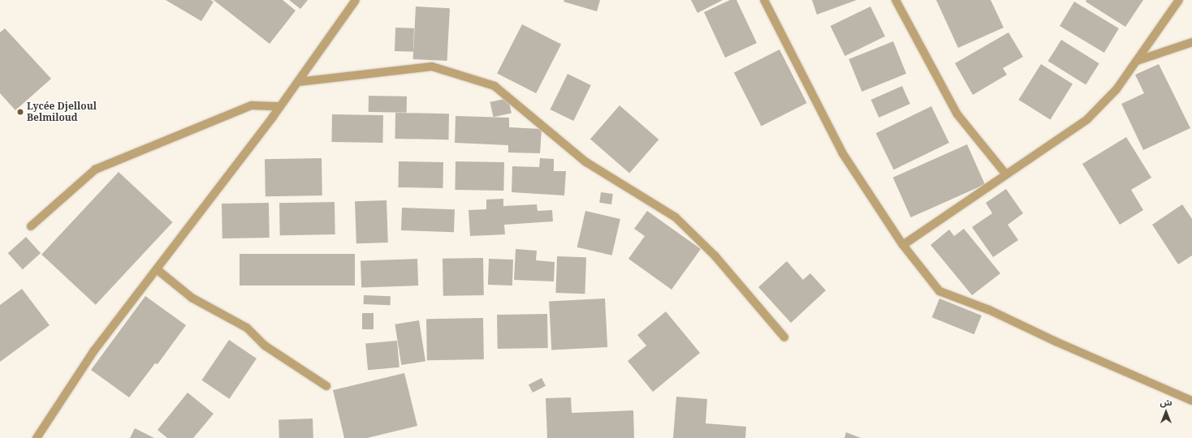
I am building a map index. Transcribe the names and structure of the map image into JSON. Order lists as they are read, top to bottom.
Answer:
{
  "places": ["Lycée Djelloul Belmiloud"],
  "north": "top"
}
